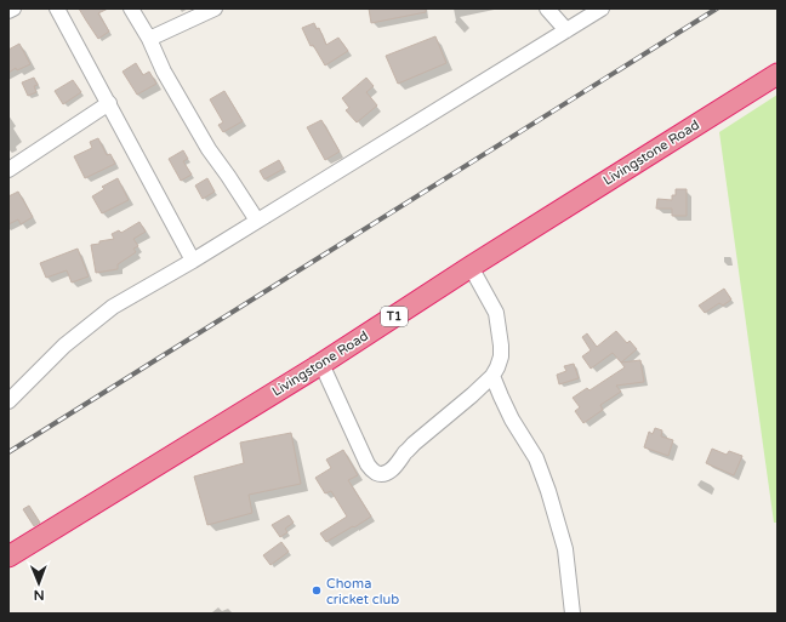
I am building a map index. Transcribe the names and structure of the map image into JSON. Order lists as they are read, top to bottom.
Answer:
{
  "streets": {
    "highway": ["Livingstone Road", "T1"]
  },
  "places": ["Choma cricket club"],
  "north": "bottom"
}
